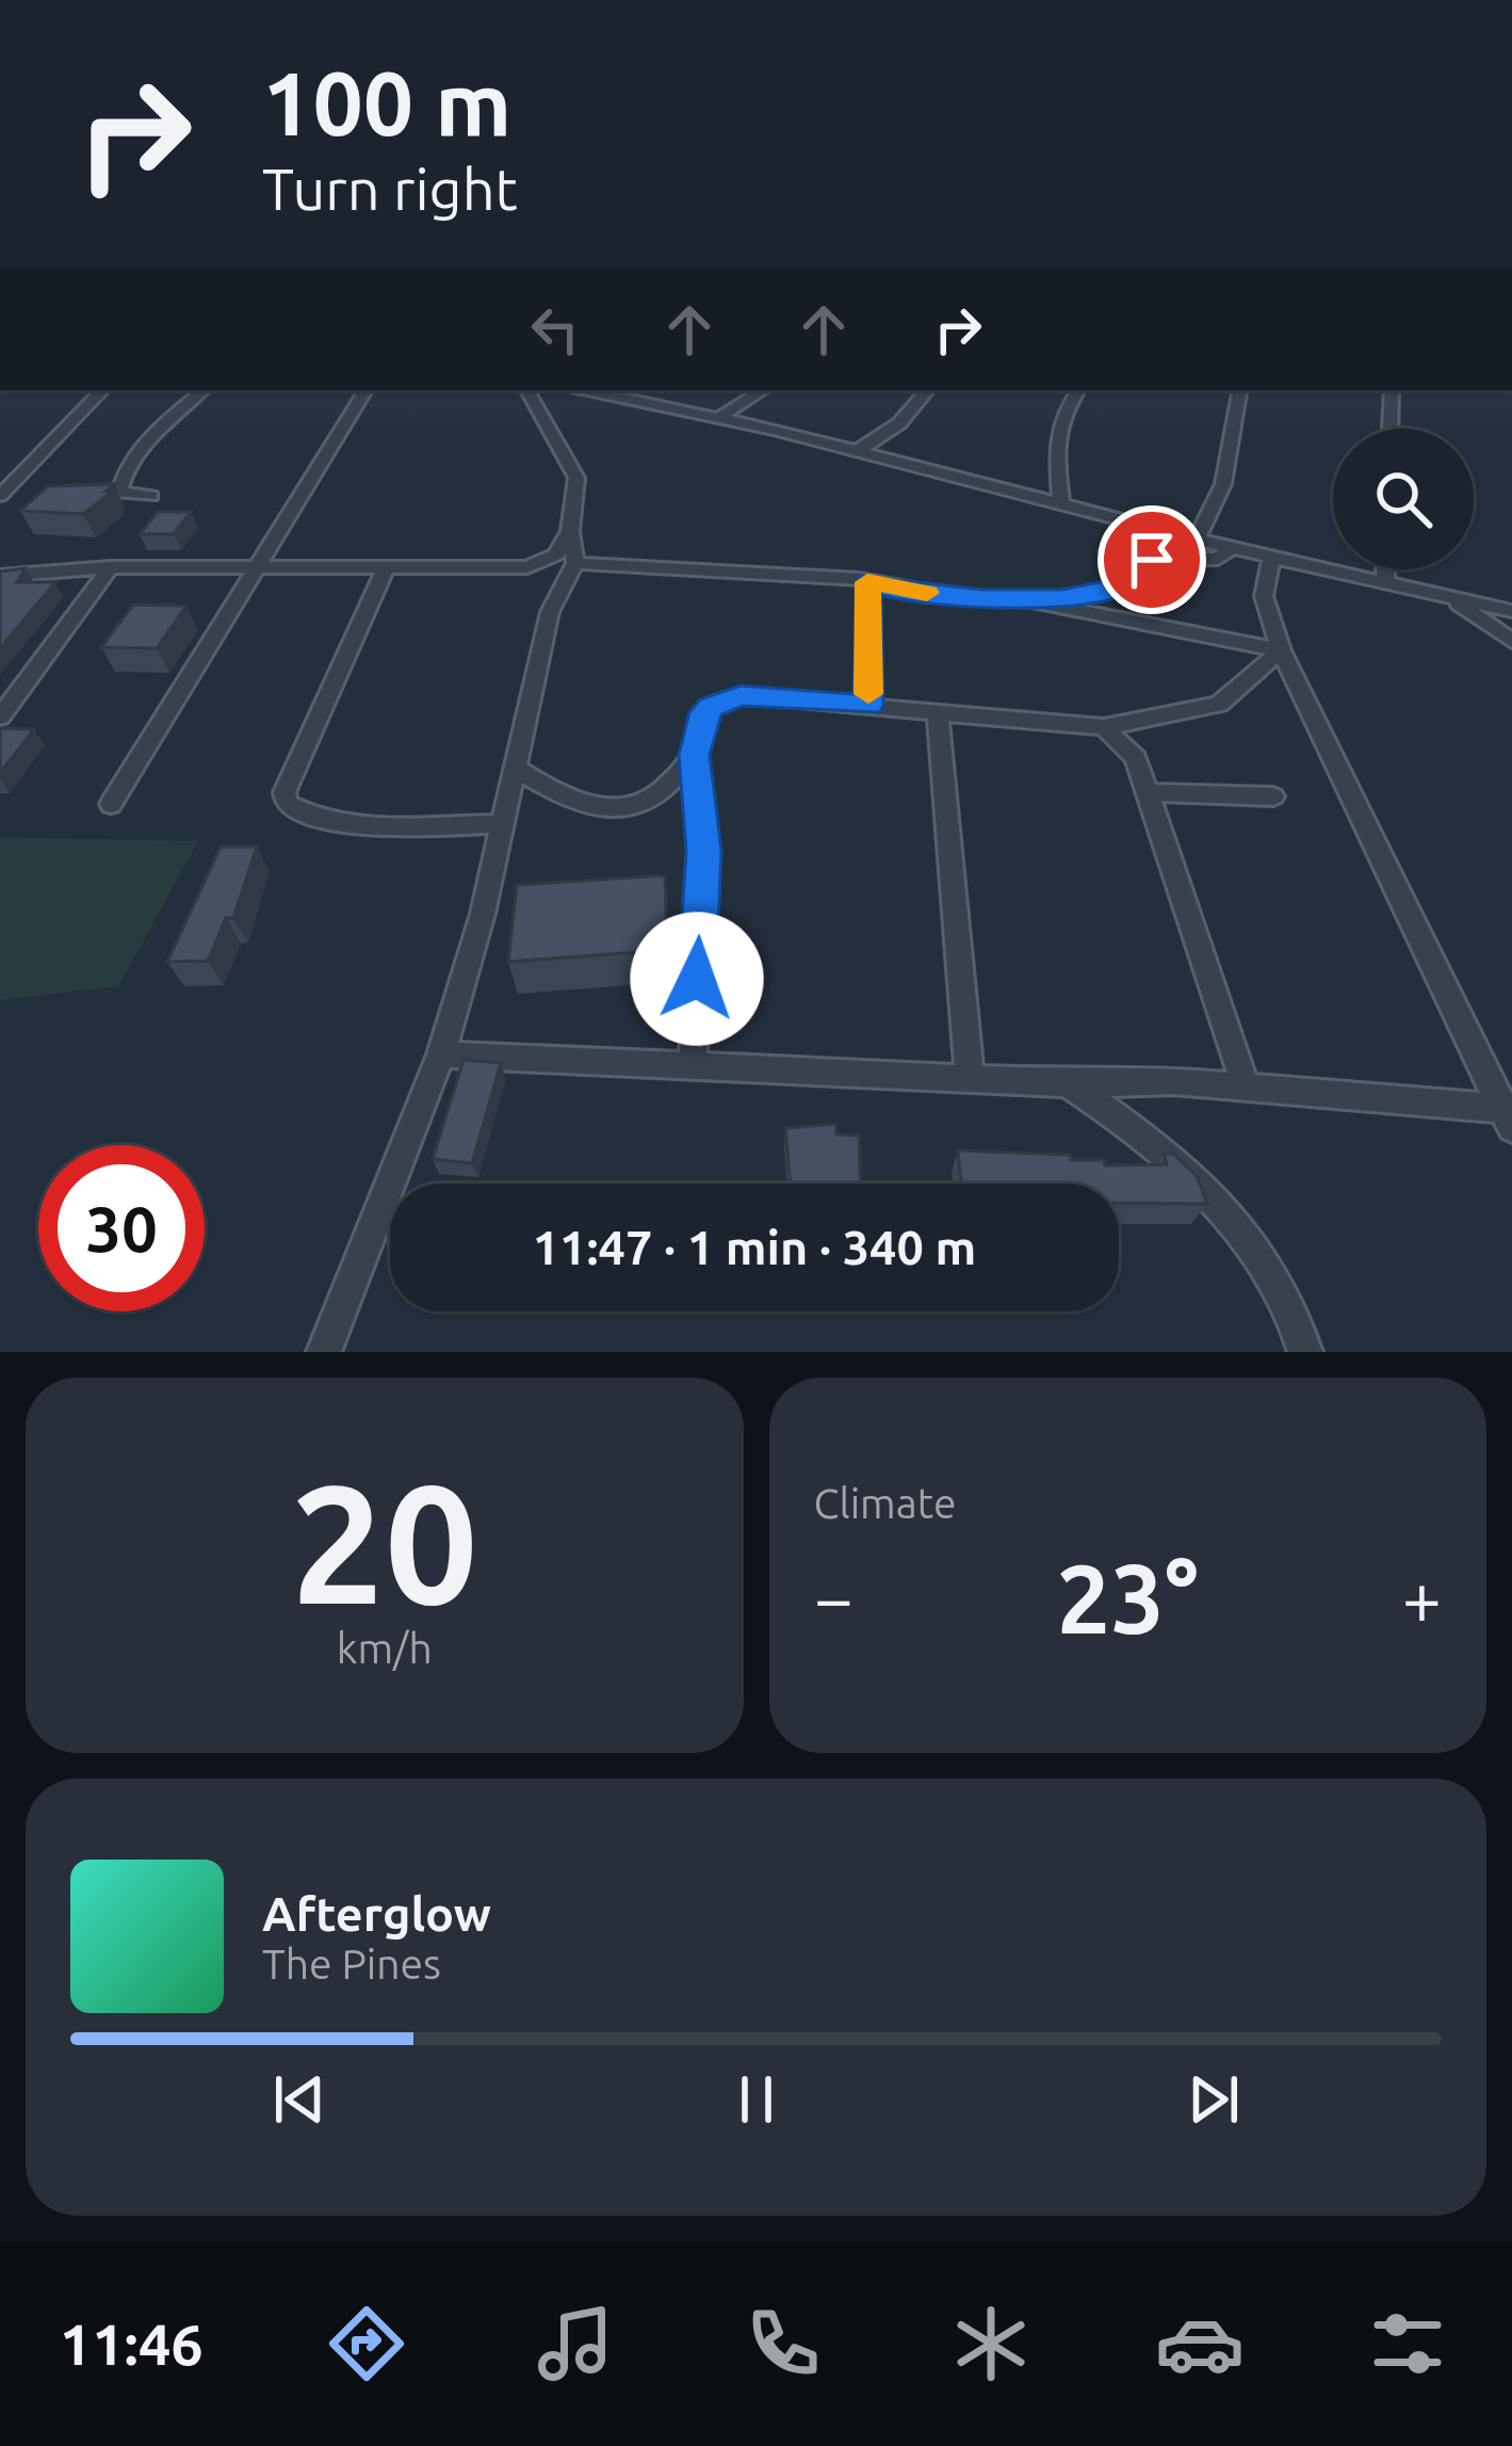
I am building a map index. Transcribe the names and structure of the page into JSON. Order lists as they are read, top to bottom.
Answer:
{
  "page": {
    "turn": ["100 m", "Turn right"],
    "limit": "30",
    "trip": "11:47 · 1 min · 340 m",
    "tile": [
      ["20", "km/h"],
      "Climate"
    ],
    "heat": ["−", "23°", "+"],
    "song": ["Afterglow", "The Pines"],
    "tabs": "11:46"
  }
}
